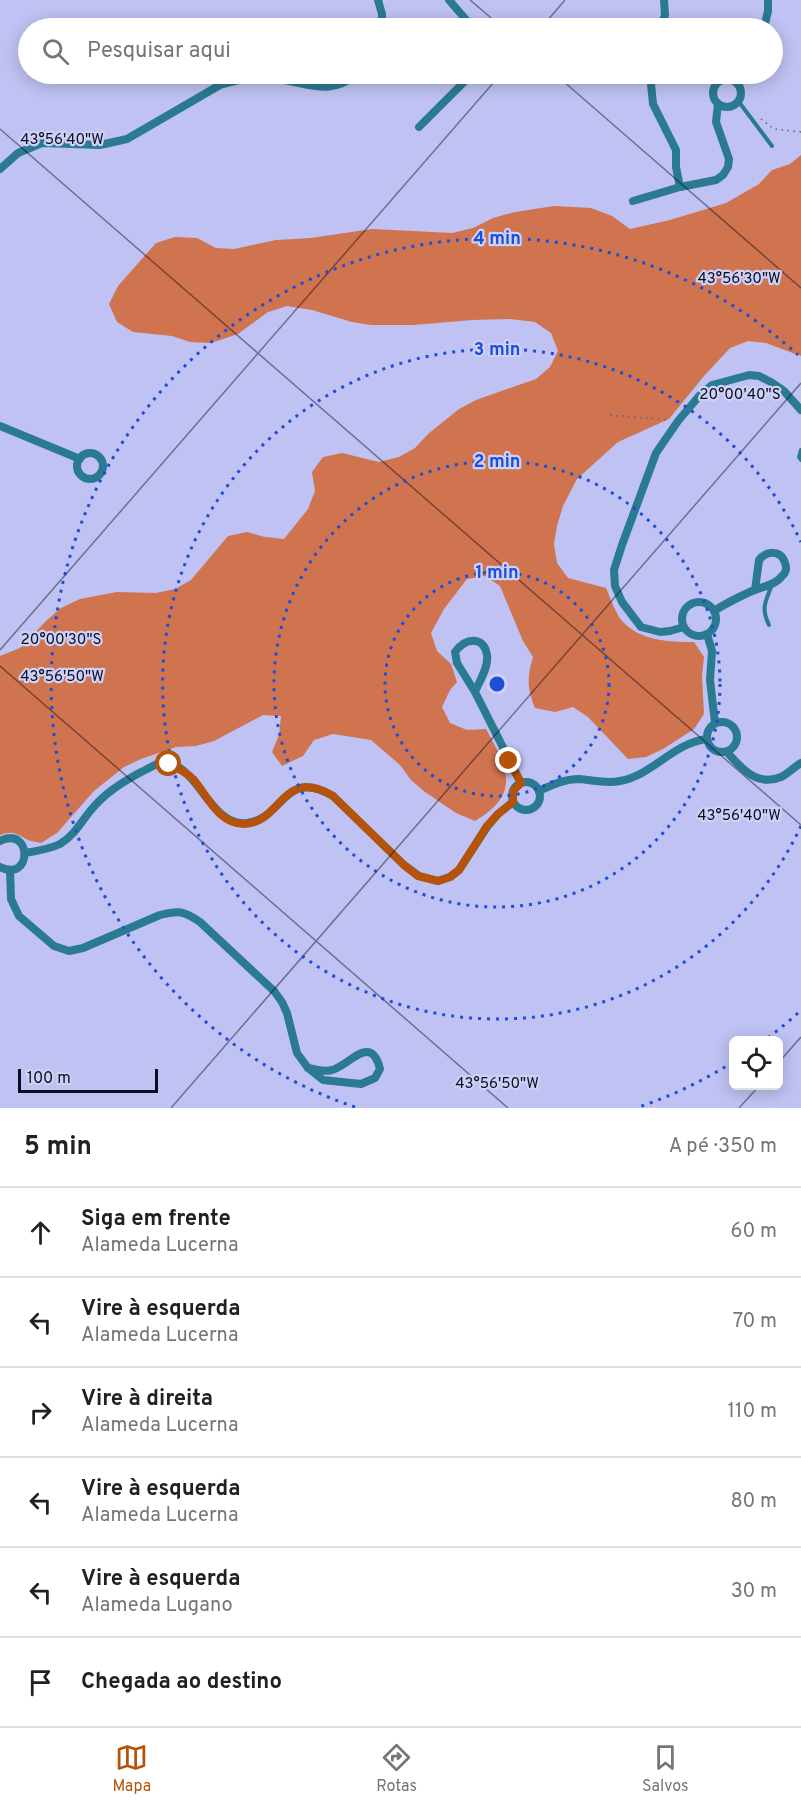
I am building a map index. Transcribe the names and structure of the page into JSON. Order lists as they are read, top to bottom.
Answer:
{
  "scale_bar": "100 m",
  "page": {
    "search": "Pesquisar aqui",
    "scale": "100 m",
    "heading": ["5 min", "A pé · 350 m"],
    "list": [
      ["Siga em frente", "Alameda Lucerna", "60 m"],
      ["Vire à esquerda", "Alameda Lucerna", "70 m"],
      ["Vire à direita", "Alameda Lucerna", "110 m"],
      ["Vire à esquerda", "Alameda Lucerna", "80 m"],
      ["Vire à esquerda", "Alameda Lugano", "30 m"],
      "Chegada ao destino"
    ],
    "nav": ["Mapa", "Rotas", "Salvos"]
  },
  "coordinates": [
    "43°56'40\"W",
    "43°56'30\"W",
    "20°00'40\"S",
    "20°00'30\"S",
    "43°56'50\"W"
  ],
  "rings": [
    "4 min",
    "3 min",
    "2 min",
    "1 min"
  ]
}
